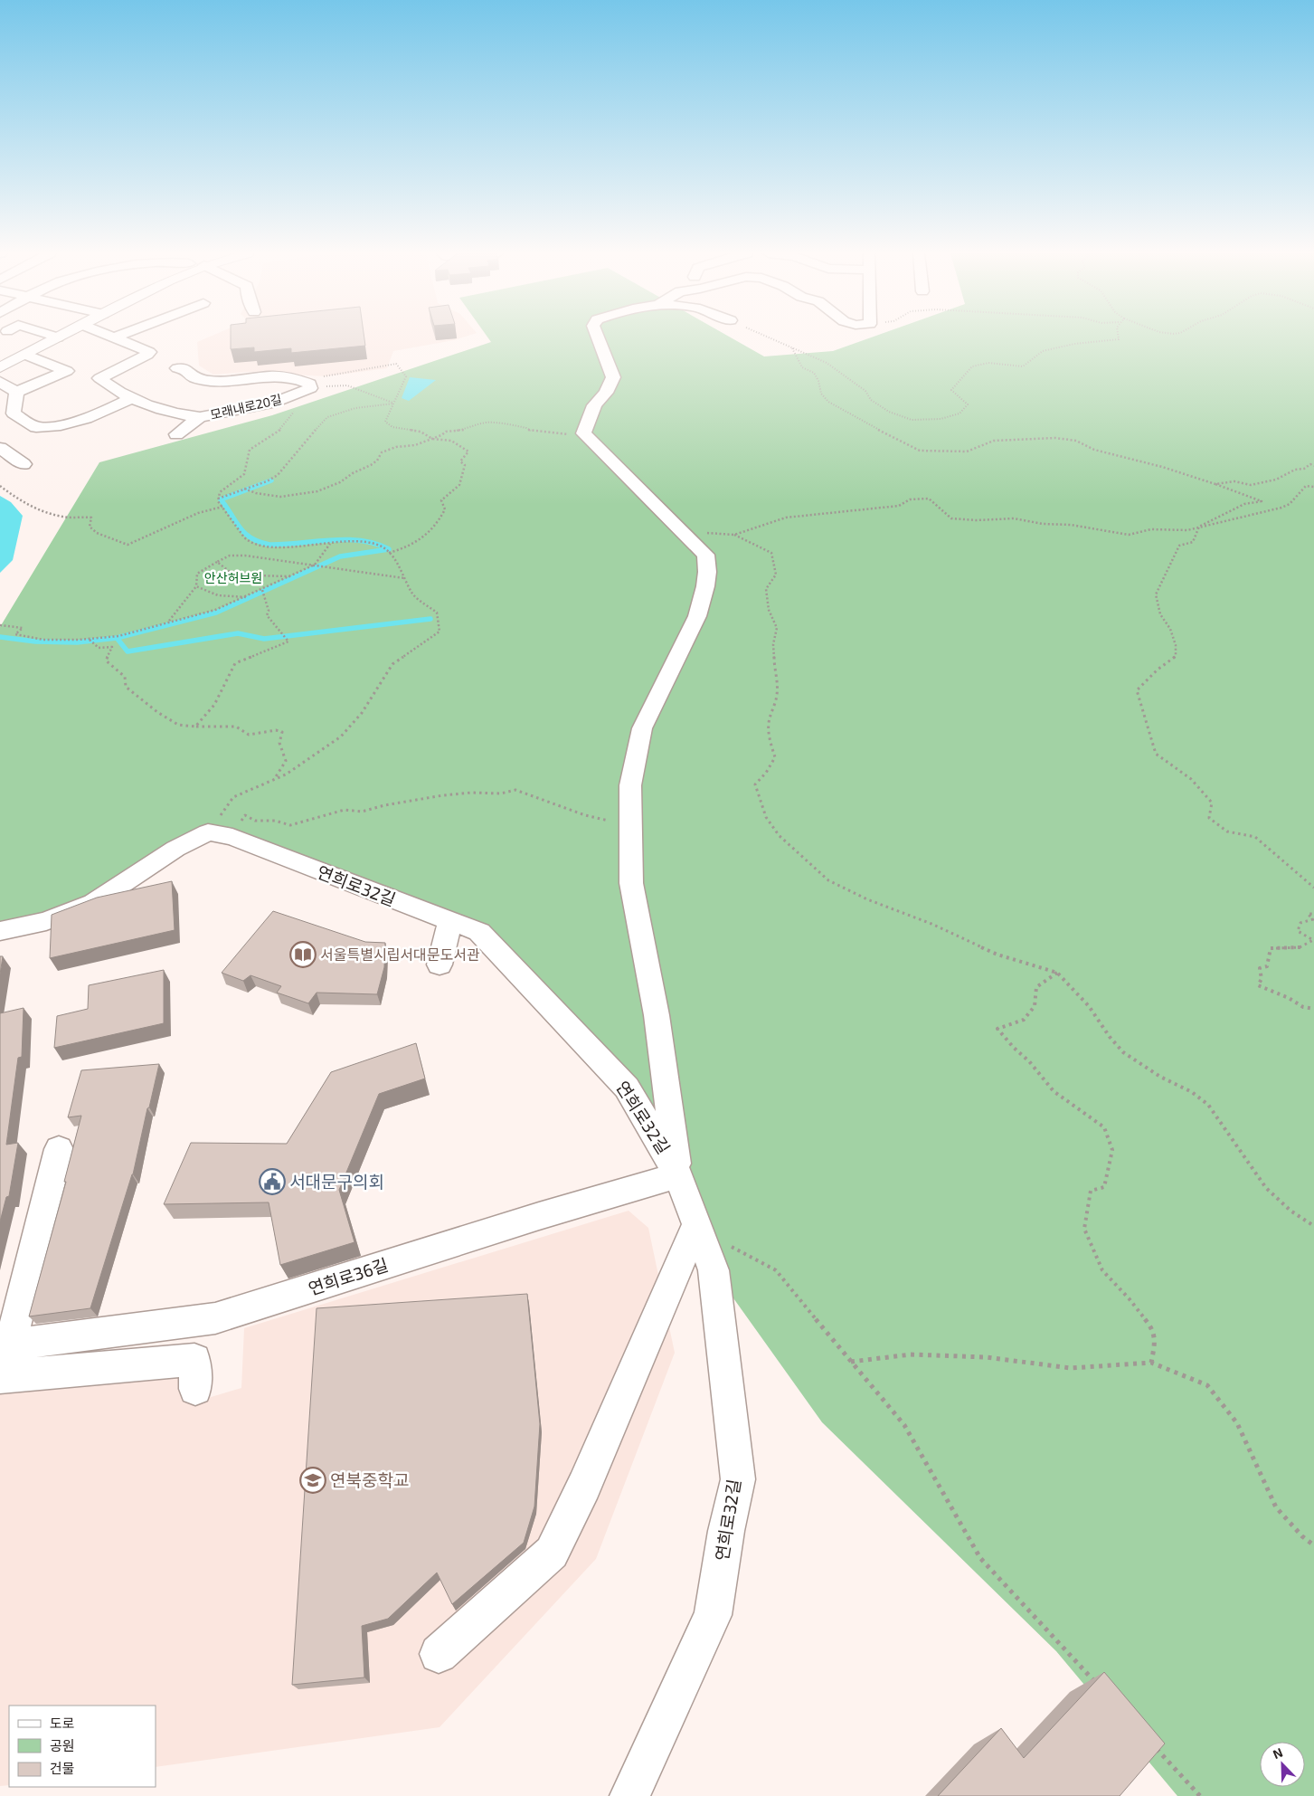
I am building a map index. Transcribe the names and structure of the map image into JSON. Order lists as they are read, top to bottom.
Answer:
{
  "streets": {
    "street": ["모래내로20길", "연희로32길", "연희로36길"]
  },
  "crossings": [
    ["연희로32길", "연희로36길"]
  ],
  "parks": ["안산허브원"],
  "places": {
    "library": ["서울특별시립서대문도서관"],
    "public building": ["서대문구의회"],
    "school or university": ["연북중학교"]
  },
  "legend": ["도로", "공원", "건물"],
  "north": "top left"
}
